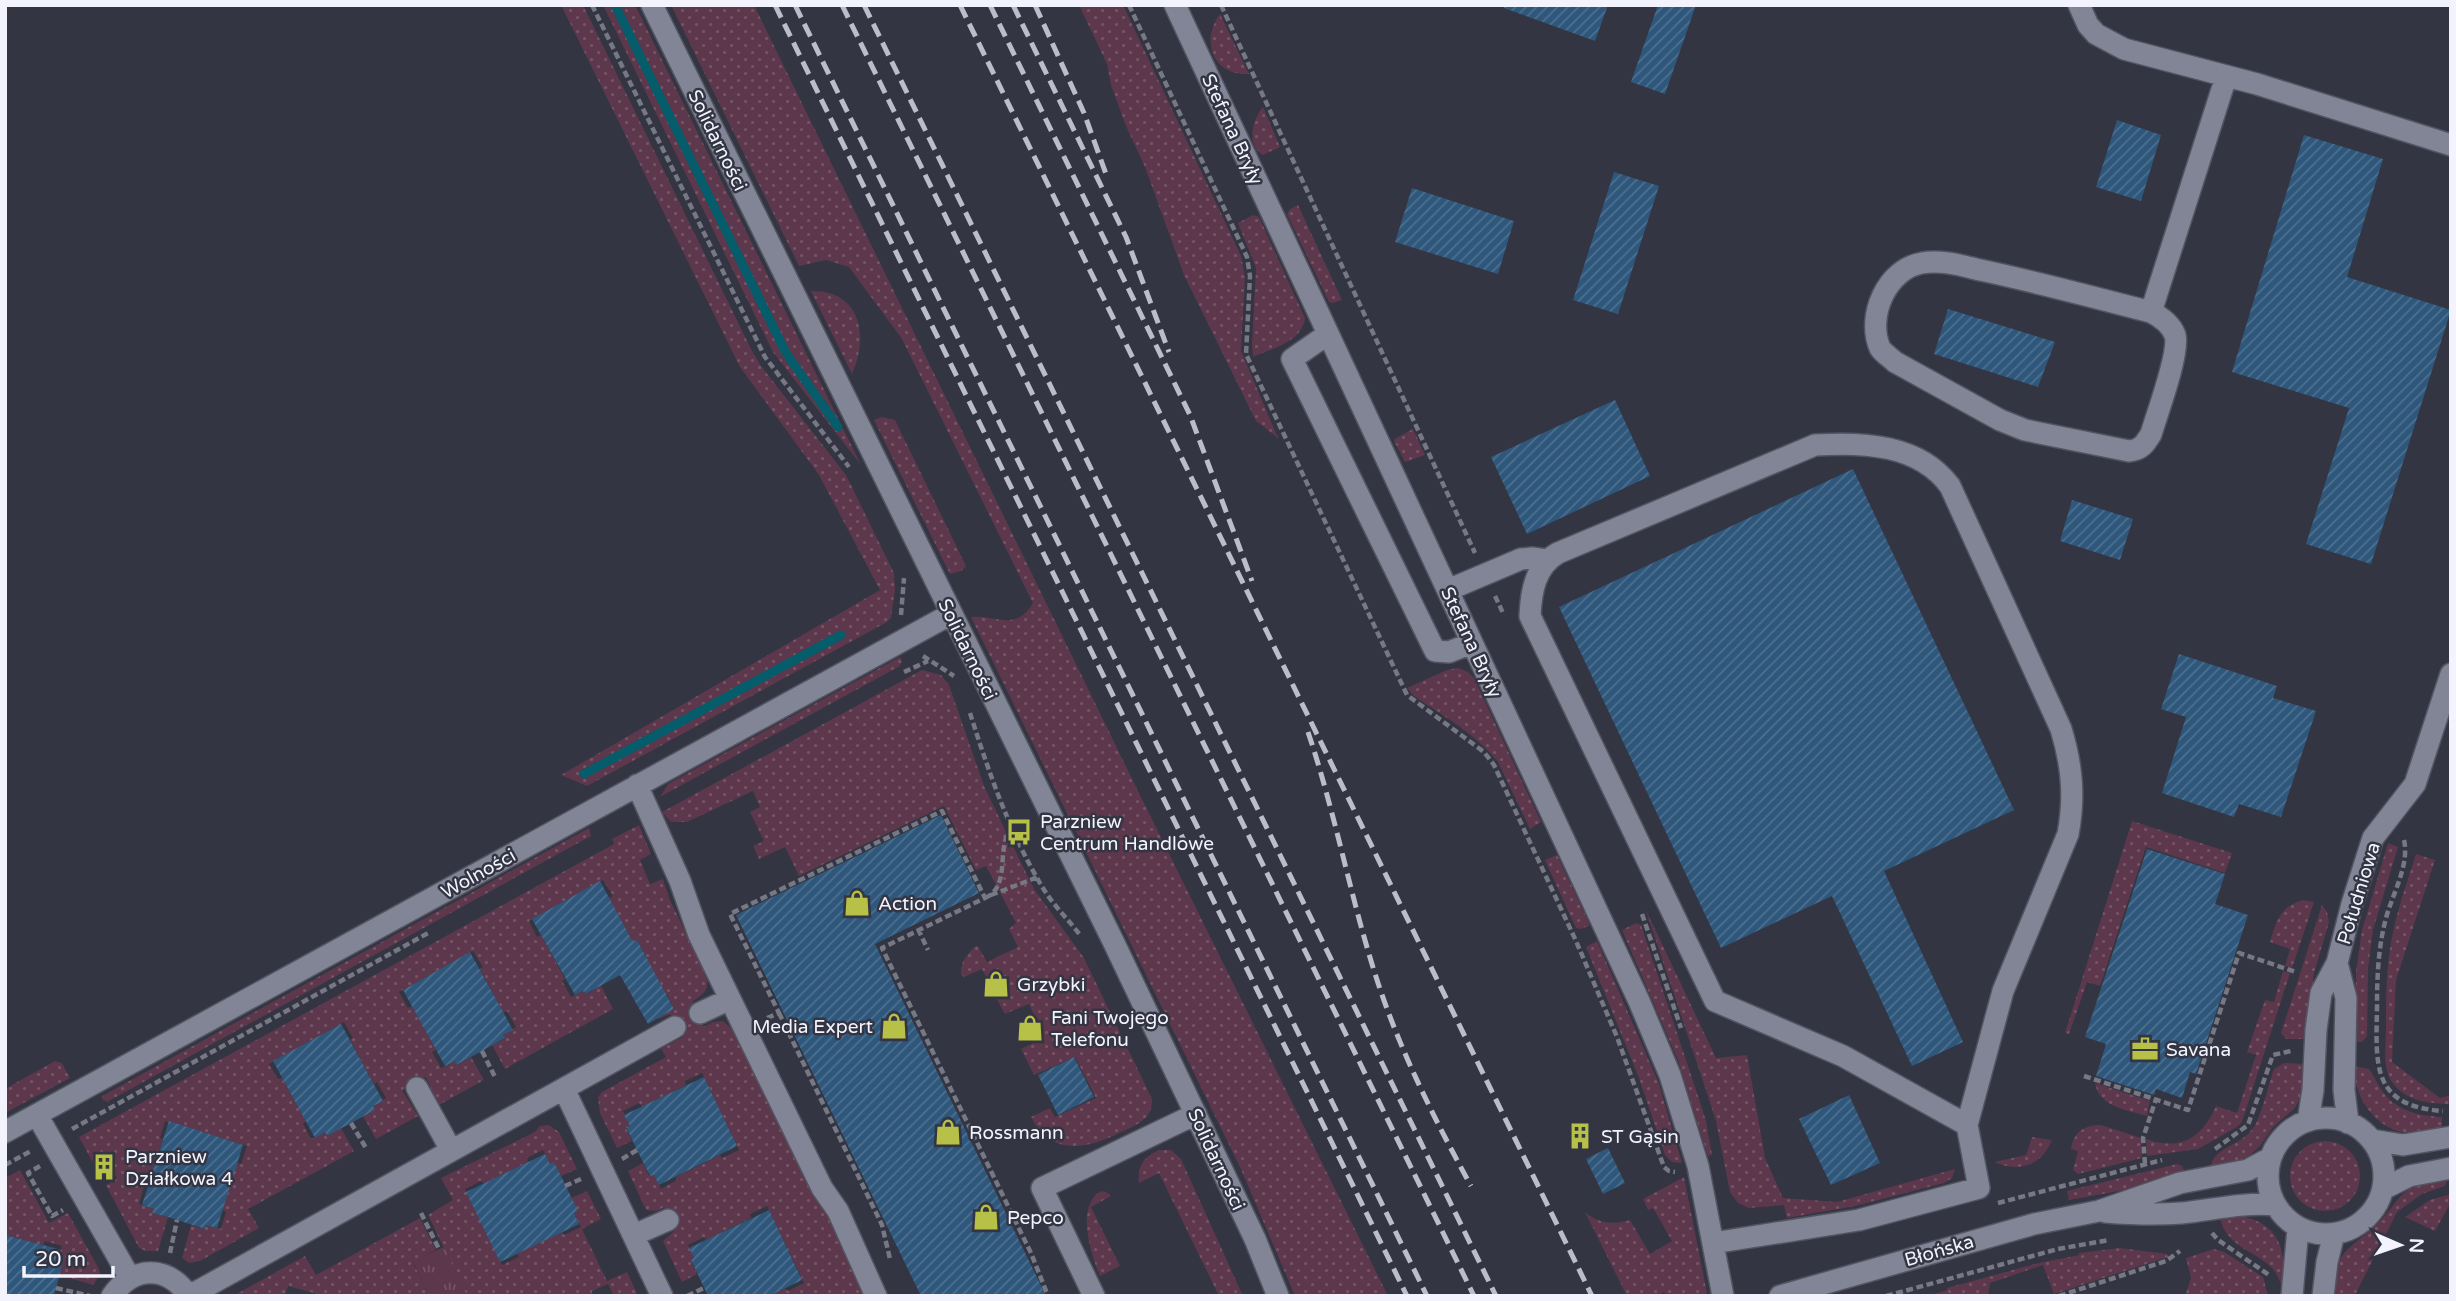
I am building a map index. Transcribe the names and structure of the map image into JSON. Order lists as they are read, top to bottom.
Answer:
{
  "streets": {
    "street": [
      "Stefana Bryły",
      "Solidarności",
      "Wolności",
      "Południowa",
      "Błońska"
    ]
  },
  "crossings": [
    ["Solidarności", "Wolności"],
    ["Południowa", "Błońska"]
  ],
  "places": {
    "bus stop": ["Parzniew Centrum Handlowe"],
    "shop": [
      "Action",
      "Grzybki",
      "Media Expert",
      "Fani Twojego Telefonu",
      "Rossmann",
      "Pepco"
    ],
    "office": ["Savana"],
    "building": ["ST Gąsin", "Parzniew Działkowa 4"]
  },
  "scale_bar": "20 m",
  "north": "right"
}
